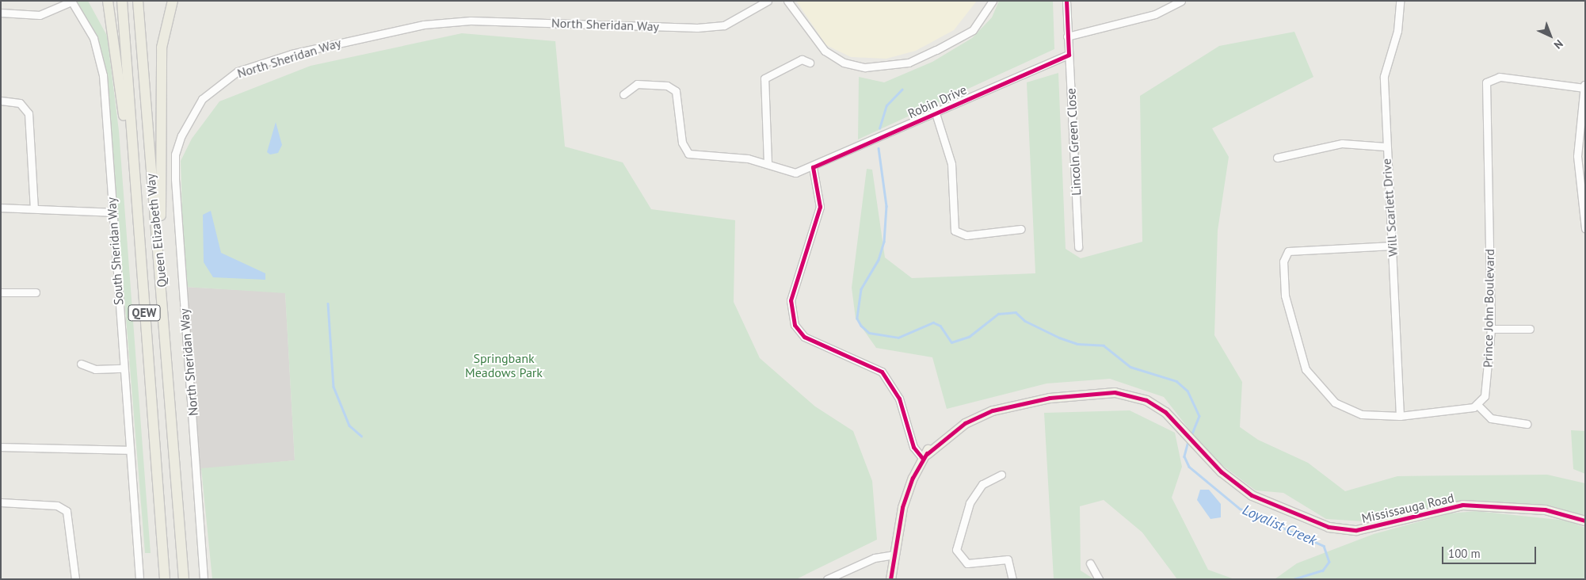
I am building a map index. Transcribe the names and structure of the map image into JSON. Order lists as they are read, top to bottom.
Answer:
{
  "streets": {
    "highway": ["Queen Elizabeth Way", "QEW"],
    "main road": ["Mississauga Road"],
    "street": [
      "North Sheridan Way",
      "Robin Drive",
      "Lincoln Green Close",
      "Will Scarlett Drive",
      "South Sheridan Way",
      "Prince John Boulevard"
    ]
  },
  "crossings": [
    ["Robin Drive", "Lincoln Green Close"]
  ],
  "water": ["Loyalist Creek"],
  "parks": ["Springbank Meadows Park"],
  "scale_bar": "100 m",
  "north": "bottom right"
}
